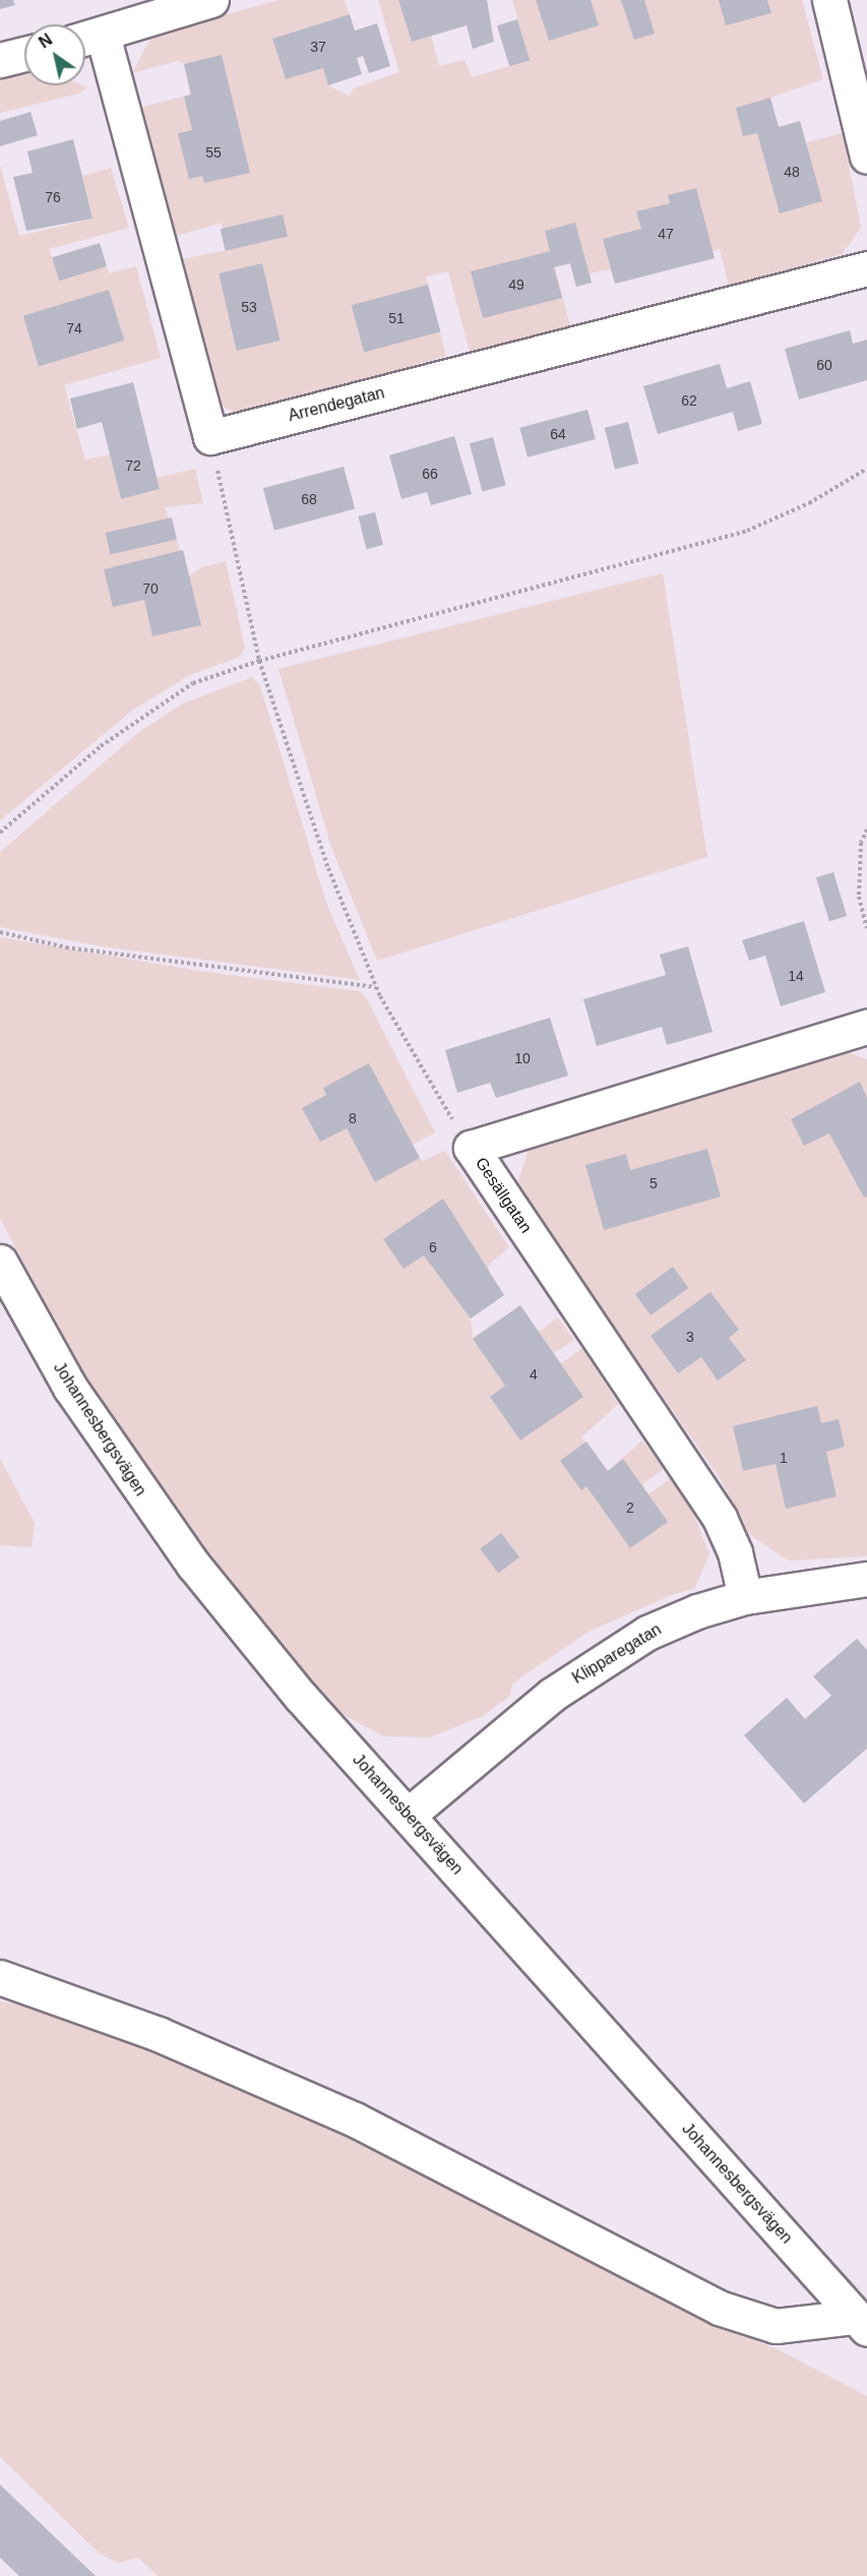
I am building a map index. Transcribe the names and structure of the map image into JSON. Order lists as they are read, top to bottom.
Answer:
{
  "streets": {
    "street": [
      "Arrendegatan",
      "Gesällgatan",
      "Johannesbergsvägen",
      "Klipparegatan"
    ]
  },
  "crossings": [
    ["Gesällgatan", "Klipparegatan"],
    ["Johannesbergsvägen", "Klipparegatan"]
  ],
  "house_numbers": [
    "37",
    "55",
    "48",
    "76",
    "47",
    "49",
    "53",
    "51",
    "74",
    "60",
    "62",
    "64",
    "72",
    "66",
    "68",
    "70",
    "14",
    "10",
    "8",
    "5",
    "6",
    "3",
    "4",
    "1",
    "2"
  ],
  "north": "top left"
}
